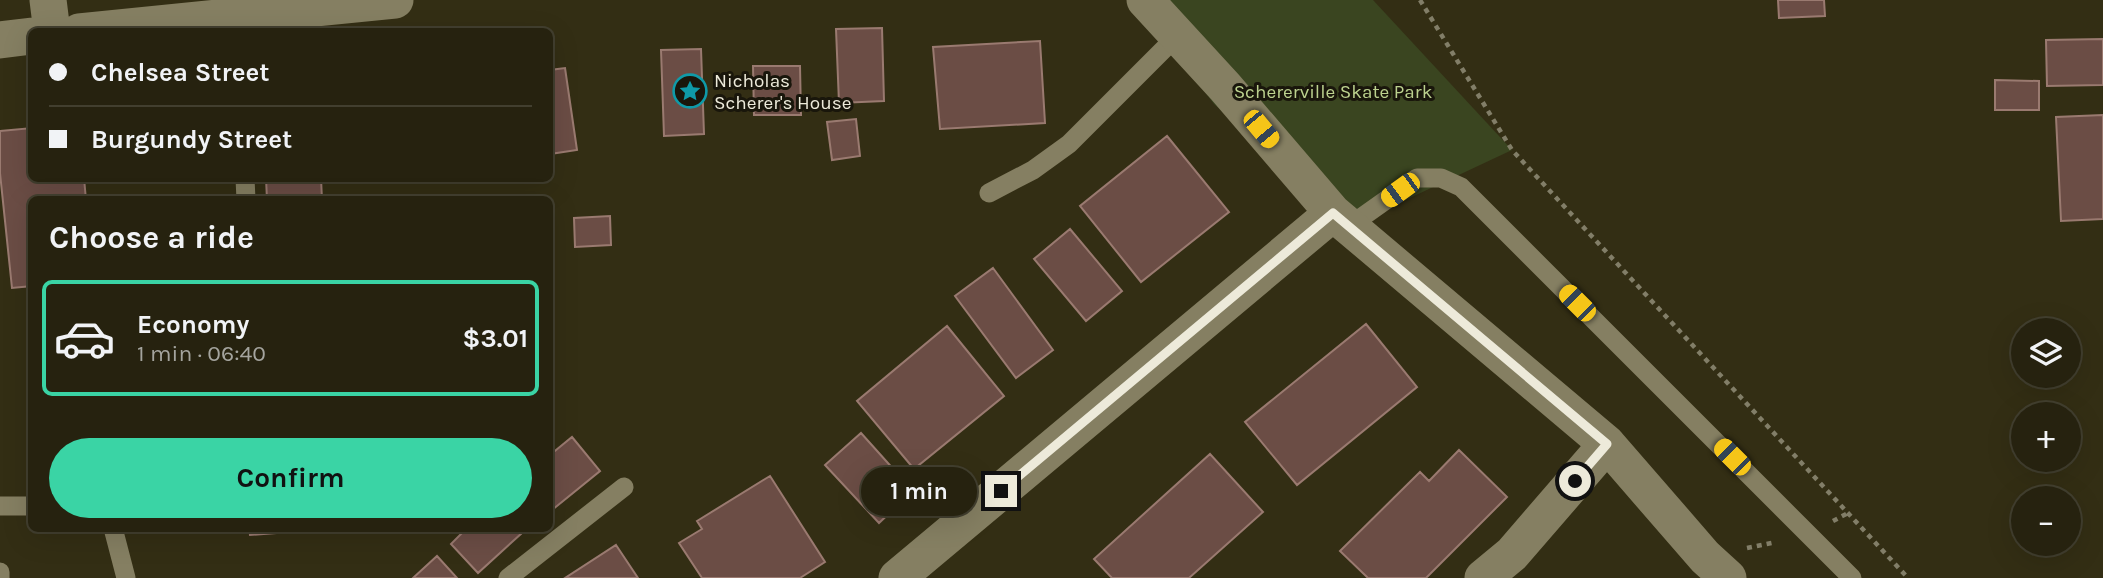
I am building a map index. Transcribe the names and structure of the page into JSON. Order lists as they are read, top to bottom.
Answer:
{
  "parks": ["Schererville Skate Park"],
  "places": {
    "place": ["Nicholas Scherer's House"]
  },
  "page": {
    "banner": ["Chelsea Street", "Burgundy Street"],
    "heading": "Choose a ride",
    "list": [
      {
        "name": "Economy",
        "note": "1 min · 06:40",
        "value": "$3.01"
      }
    ],
    "map_buttons": ["+", "−"],
    "buttons": "Confirm",
    "bubble": "1 min"
  }
}
